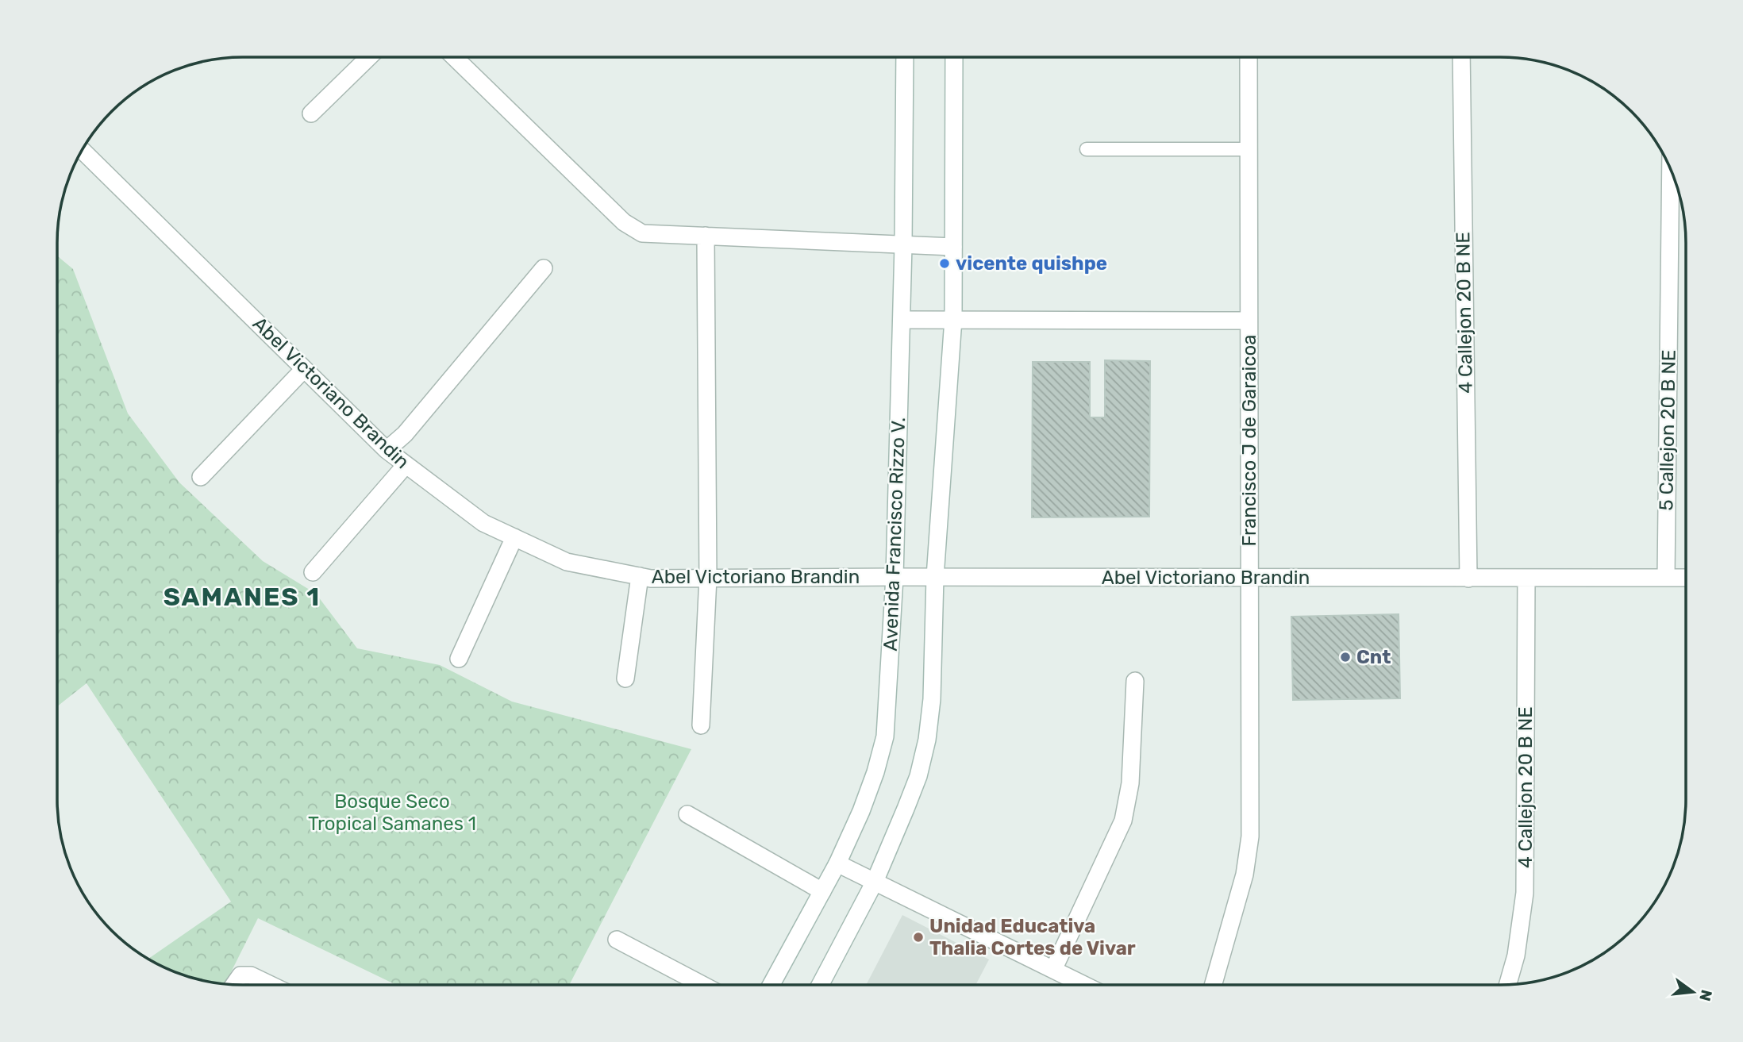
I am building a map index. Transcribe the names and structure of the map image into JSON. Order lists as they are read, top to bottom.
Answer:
{
  "streets": {
    "street": [
      "4 Callejon 20 B NE",
      "Abel Victoriano Brandin",
      "5 Callejon 20 B NE",
      "Francisco J de Garaicoa",
      "Avenida Francisco Rizzo V."
    ]
  },
  "crossings": [
    ["4 Callejon 20 B NE", "Abel Victoriano Brandin"],
    ["Abel Victoriano Brandin", "5 Callejon 20 B NE"],
    ["Abel Victoriano Brandin", "Francisco J de Garaicoa"],
    ["Abel Victoriano Brandin", "Avenida Francisco Rizzo V."]
  ],
  "districts": ["SAMANES 1"],
  "parks": ["Bosque Seco Tropical Samanes 1"],
  "places": ["vicente quishpe", "Cnt", "Unidad Educativa Thalia Cortes de Vivar"],
  "north": "right"
}
